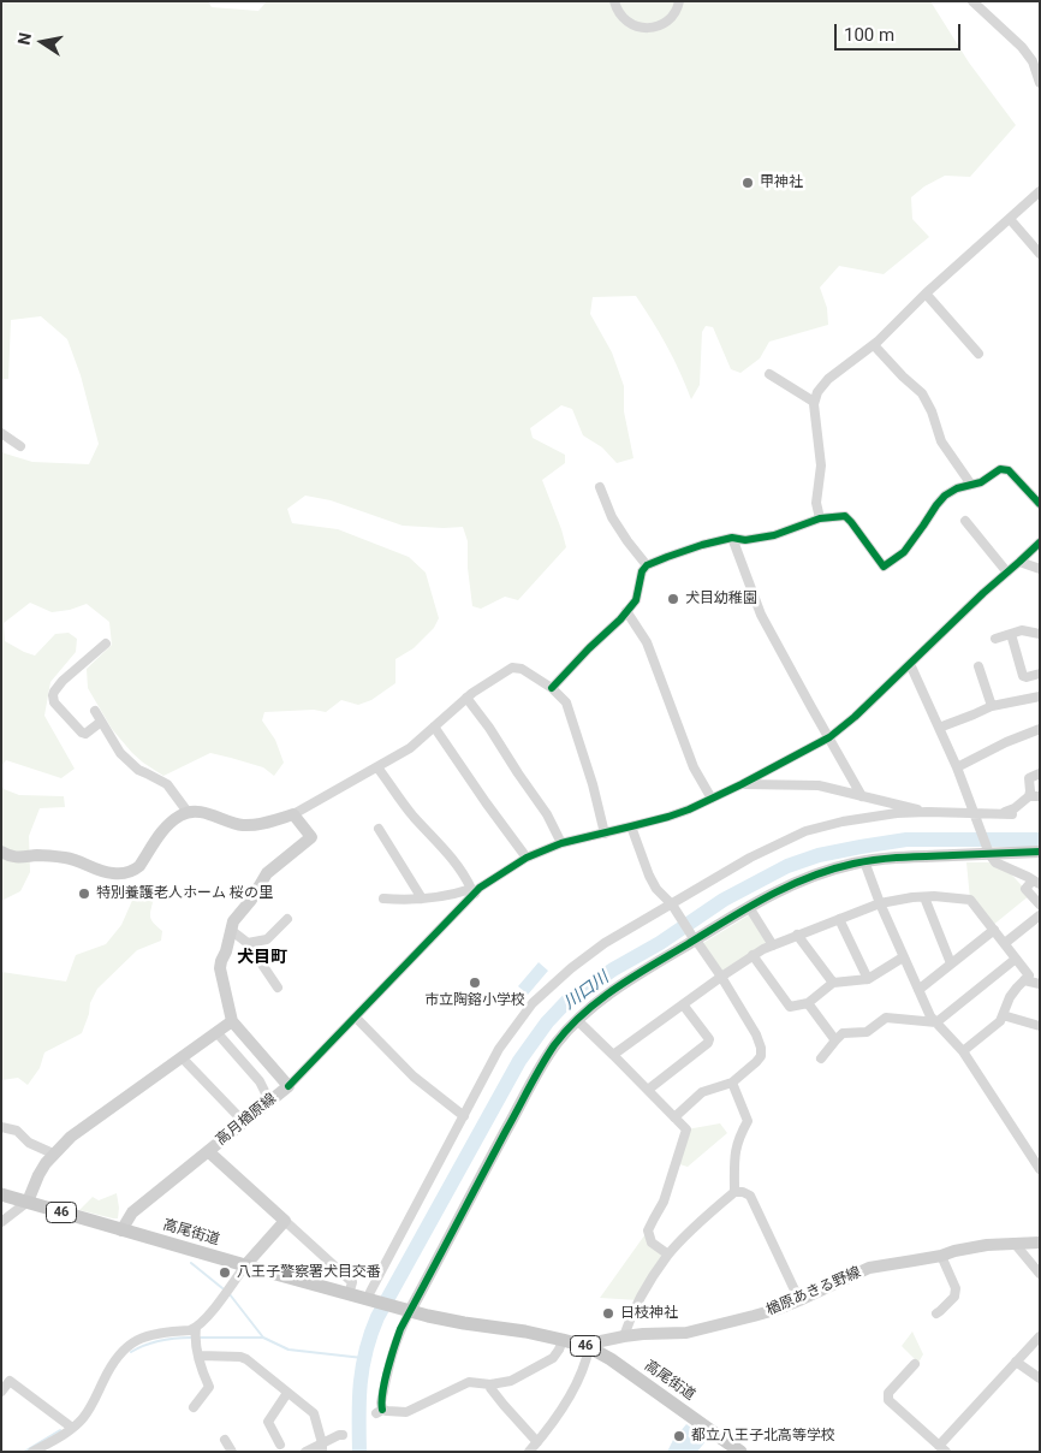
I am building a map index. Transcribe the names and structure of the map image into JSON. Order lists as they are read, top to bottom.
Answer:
{
  "streets": {
    "main road": [
      "高月楢原線",
      "46",
      "高尾街道",
      "楢原あきる野線"
    ]
  },
  "crossings": [
    ["46", "高尾街道"],
    ["高尾街道", "楢原あきる野線"]
  ],
  "districts": ["犬目町"],
  "water": ["川口川"],
  "places": [
    "甲神社",
    "犬目幼稚園",
    "特別養護老人ホーム 桜の里",
    "市立陶鎔小学校",
    "八王子警察署犬目交番",
    "日枝神社",
    "都立八王子北高等学校"
  ],
  "scale_bar": "100 m",
  "north": "left"
}
